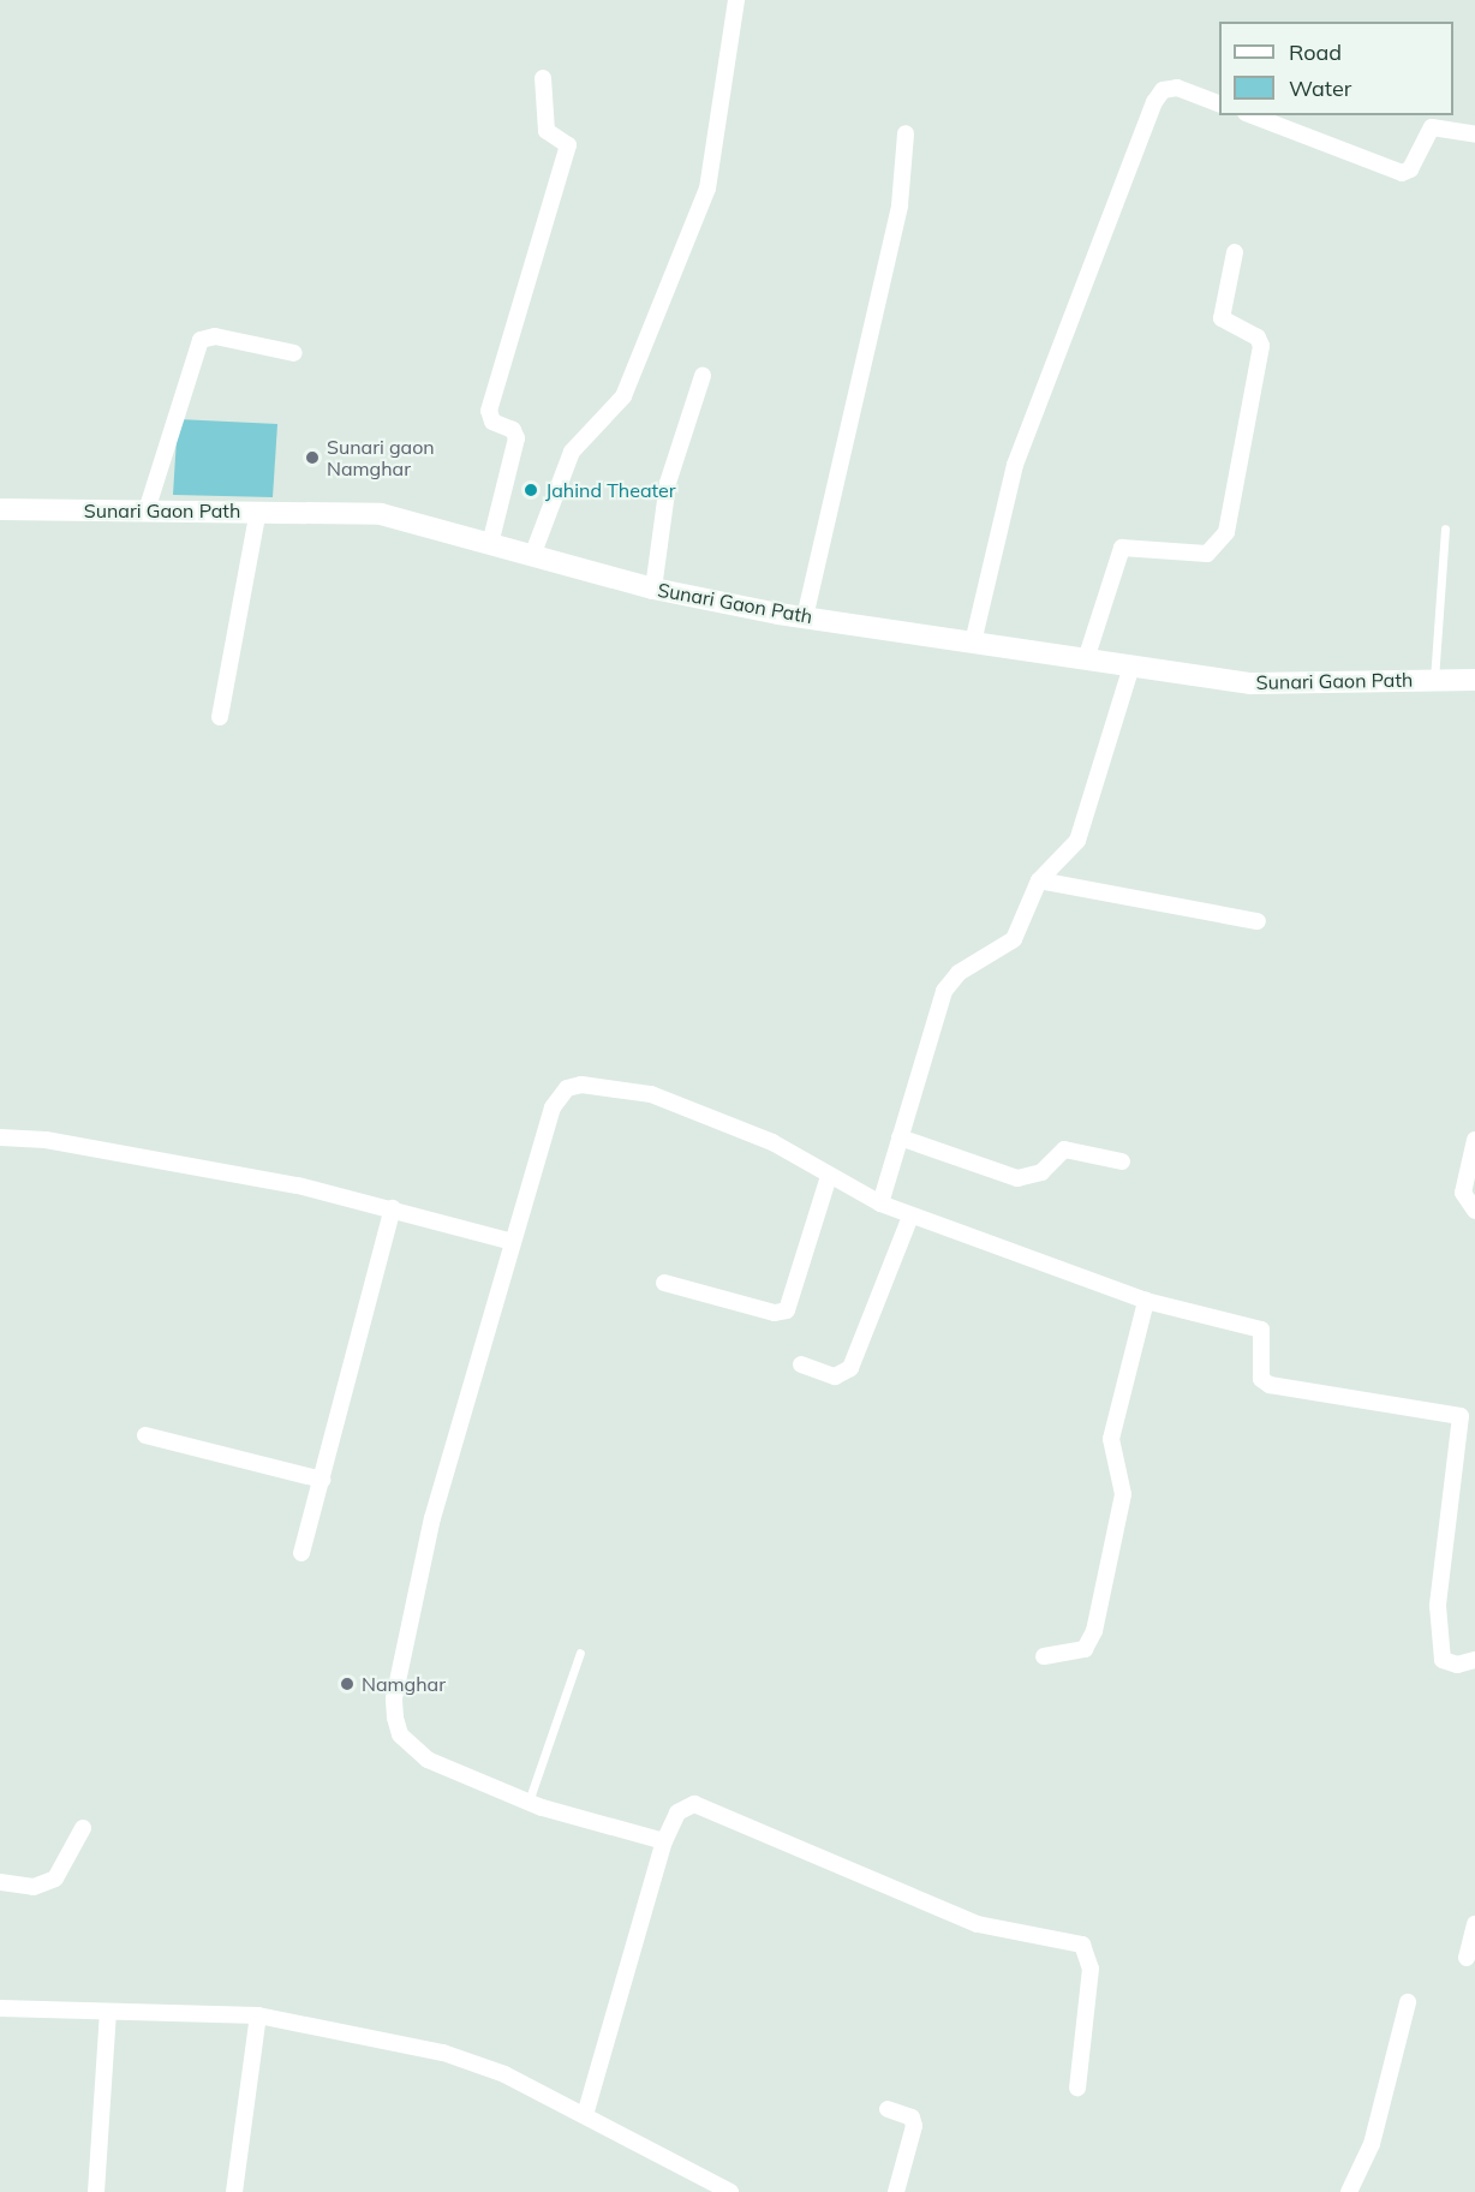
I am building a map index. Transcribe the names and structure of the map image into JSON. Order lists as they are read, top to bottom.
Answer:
{
  "streets": {
    "street": ["Sunari Gaon Path"]
  },
  "places": ["Sunari gaon Namghar", "Jahind Theater", "Namghar"],
  "legend": ["Road", "Water"]
}
